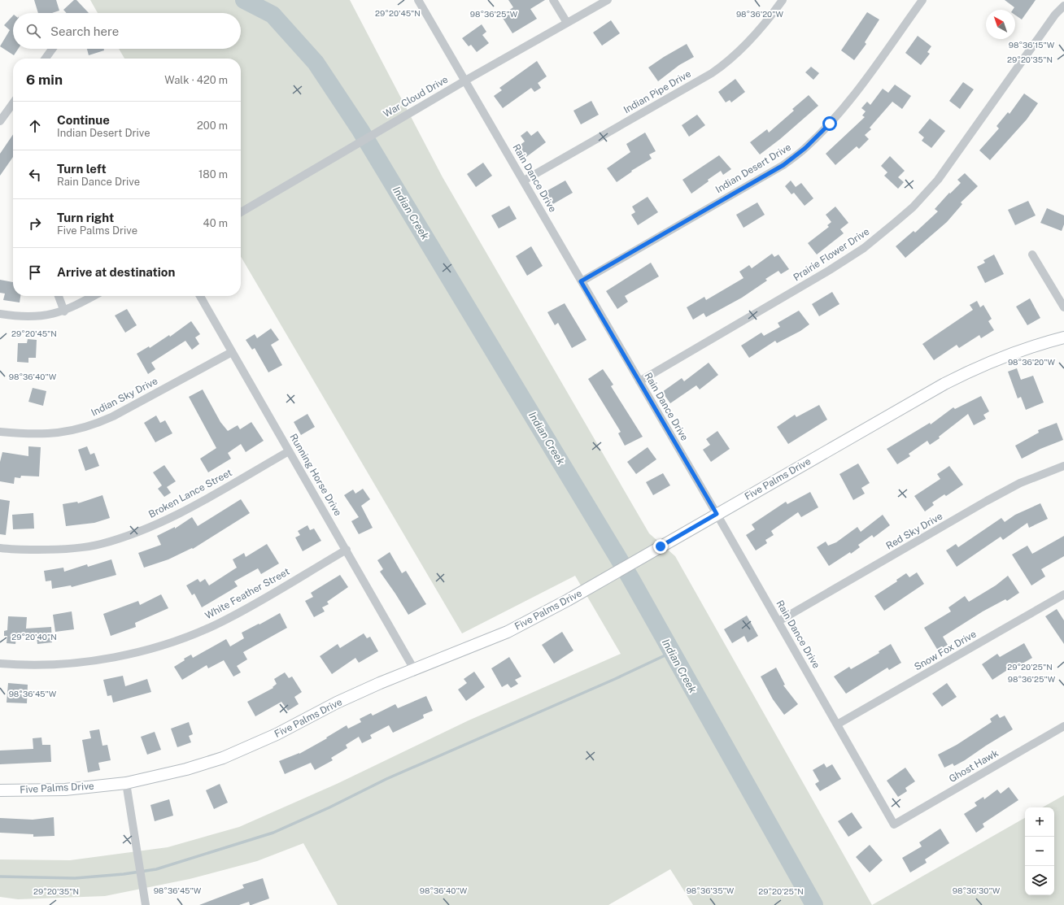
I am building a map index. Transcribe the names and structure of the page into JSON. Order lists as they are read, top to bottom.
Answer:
{
  "streets": {
    "street": [
      "Indian Pipe Drive",
      "War Cloud Drive",
      "Indian Desert Drive",
      "Rain Dance Drive",
      "Prairie Flower Drive",
      "Indian Sky Drive",
      "Running Horse Drive",
      "Five Palms Drive",
      "Broken Lance Street",
      "Red Sky Drive",
      "White Feather Street",
      "Snow Fox Drive",
      "Ghost Hawk"
    ]
  },
  "crossings": [
    ["Indian Pipe Drive", "Rain Dance Drive"],
    ["War Cloud Drive", "Rain Dance Drive"],
    ["Indian Desert Drive", "Rain Dance Drive"],
    ["Rain Dance Drive", "Prairie Flower Drive"],
    ["Rain Dance Drive", "Five Palms Drive"],
    ["Rain Dance Drive", "Red Sky Drive"],
    ["Rain Dance Drive", "Snow Fox Drive"],
    ["Rain Dance Drive", "Ghost Hawk"],
    ["Indian Sky Drive", "Running Horse Drive"],
    ["Running Horse Drive", "Five Palms Drive"],
    ["Running Horse Drive", "Broken Lance Street"],
    ["Running Horse Drive", "White Feather Street"]
  ],
  "water": ["Indian Creek"],
  "north": "top left",
  "page": {
    "search": "Search here",
    "heading": ["6 min", "Walk · 420 m"],
    "list": [
      ["Continue", "Indian Desert Drive", "200 m"],
      ["Turn left", "Rain Dance Drive", "180 m"],
      ["Turn right", "Five Palms Drive", "40 m"],
      "Arrive at destination"
    ],
    "map_buttons": ["+", "−"]
  },
  "coordinates": [
    "29°20'45\"N",
    "98°36'25\"W",
    "98°36'20\"W",
    "98°36'15\"W",
    "29°20'35\"N",
    "98°36'40\"W",
    "29°20'40\"N",
    "29°20'25\"N",
    "98°36'45\"W",
    "98°36'35\"W",
    "98°36'30\"W"
  ]
}
